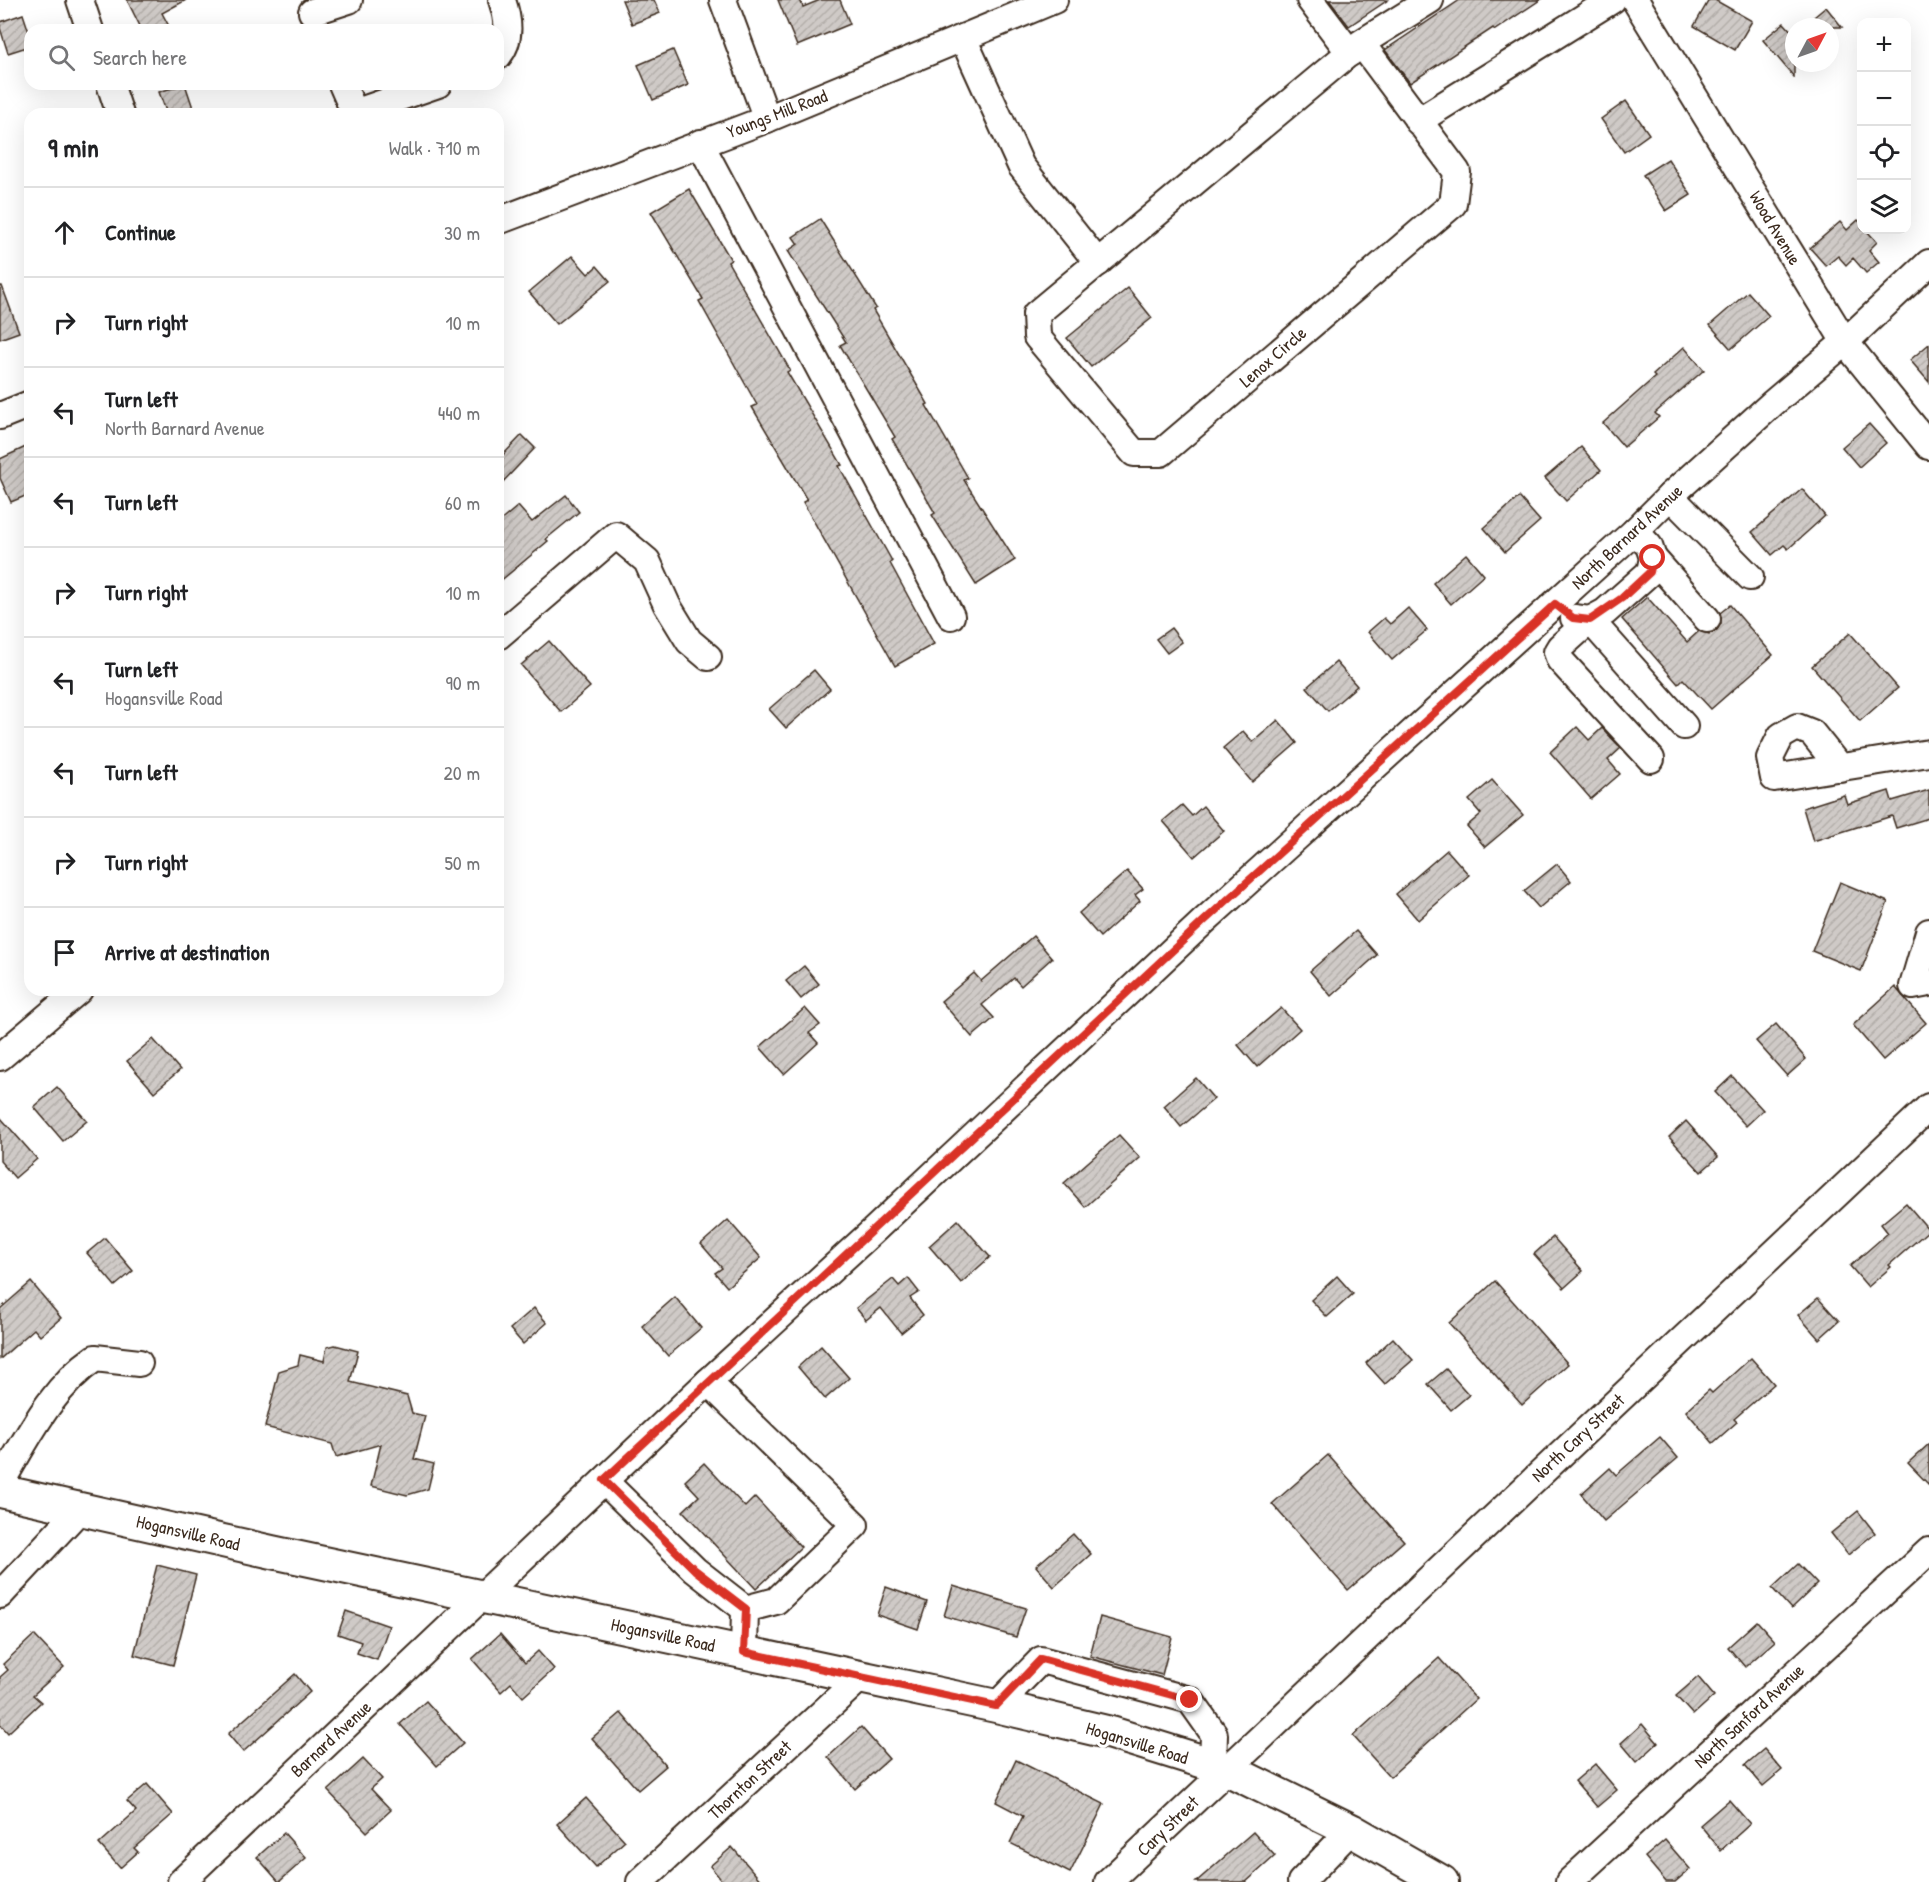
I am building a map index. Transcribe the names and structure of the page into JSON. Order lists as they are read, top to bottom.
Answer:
{
  "streets": {
    "main road": ["Hogansville Road"],
    "street": [
      "Youngs Mill Road",
      "Wood Avenue",
      "Lenox Circle",
      "North Barnard Avenue",
      "North Cary Street",
      "North Sanford Avenue",
      "Barnard Avenue",
      "Thornton Street",
      "Cary Street"
    ]
  },
  "crossings": [
    ["Wood Avenue", "North Barnard Avenue"],
    ["North Barnard Avenue", "Hogansville Road"],
    ["North Barnard Avenue", "Barnard Avenue"],
    ["North Cary Street", "Hogansville Road"],
    ["North Cary Street", "Cary Street"],
    ["Hogansville Road", "Barnard Avenue"],
    ["Hogansville Road", "Thornton Street"],
    ["Hogansville Road", "Cary Street"]
  ],
  "north": "top right",
  "page": {
    "map_buttons": ["+", "−"],
    "search": "Search here",
    "heading": ["9 min", "Walk · 710 m"],
    "list": [
      ["Continue", "30 m"],
      ["Turn right", "10 m"],
      ["Turn left", "North Barnard Avenue", "440 m"],
      ["Turn left", "60 m"],
      ["Turn right", "10 m"],
      ["Turn left", "Hogansville Road", "90 m"],
      ["Turn left", "20 m"],
      ["Turn right", "50 m"],
      "Arrive at destination"
    ]
  }
}
